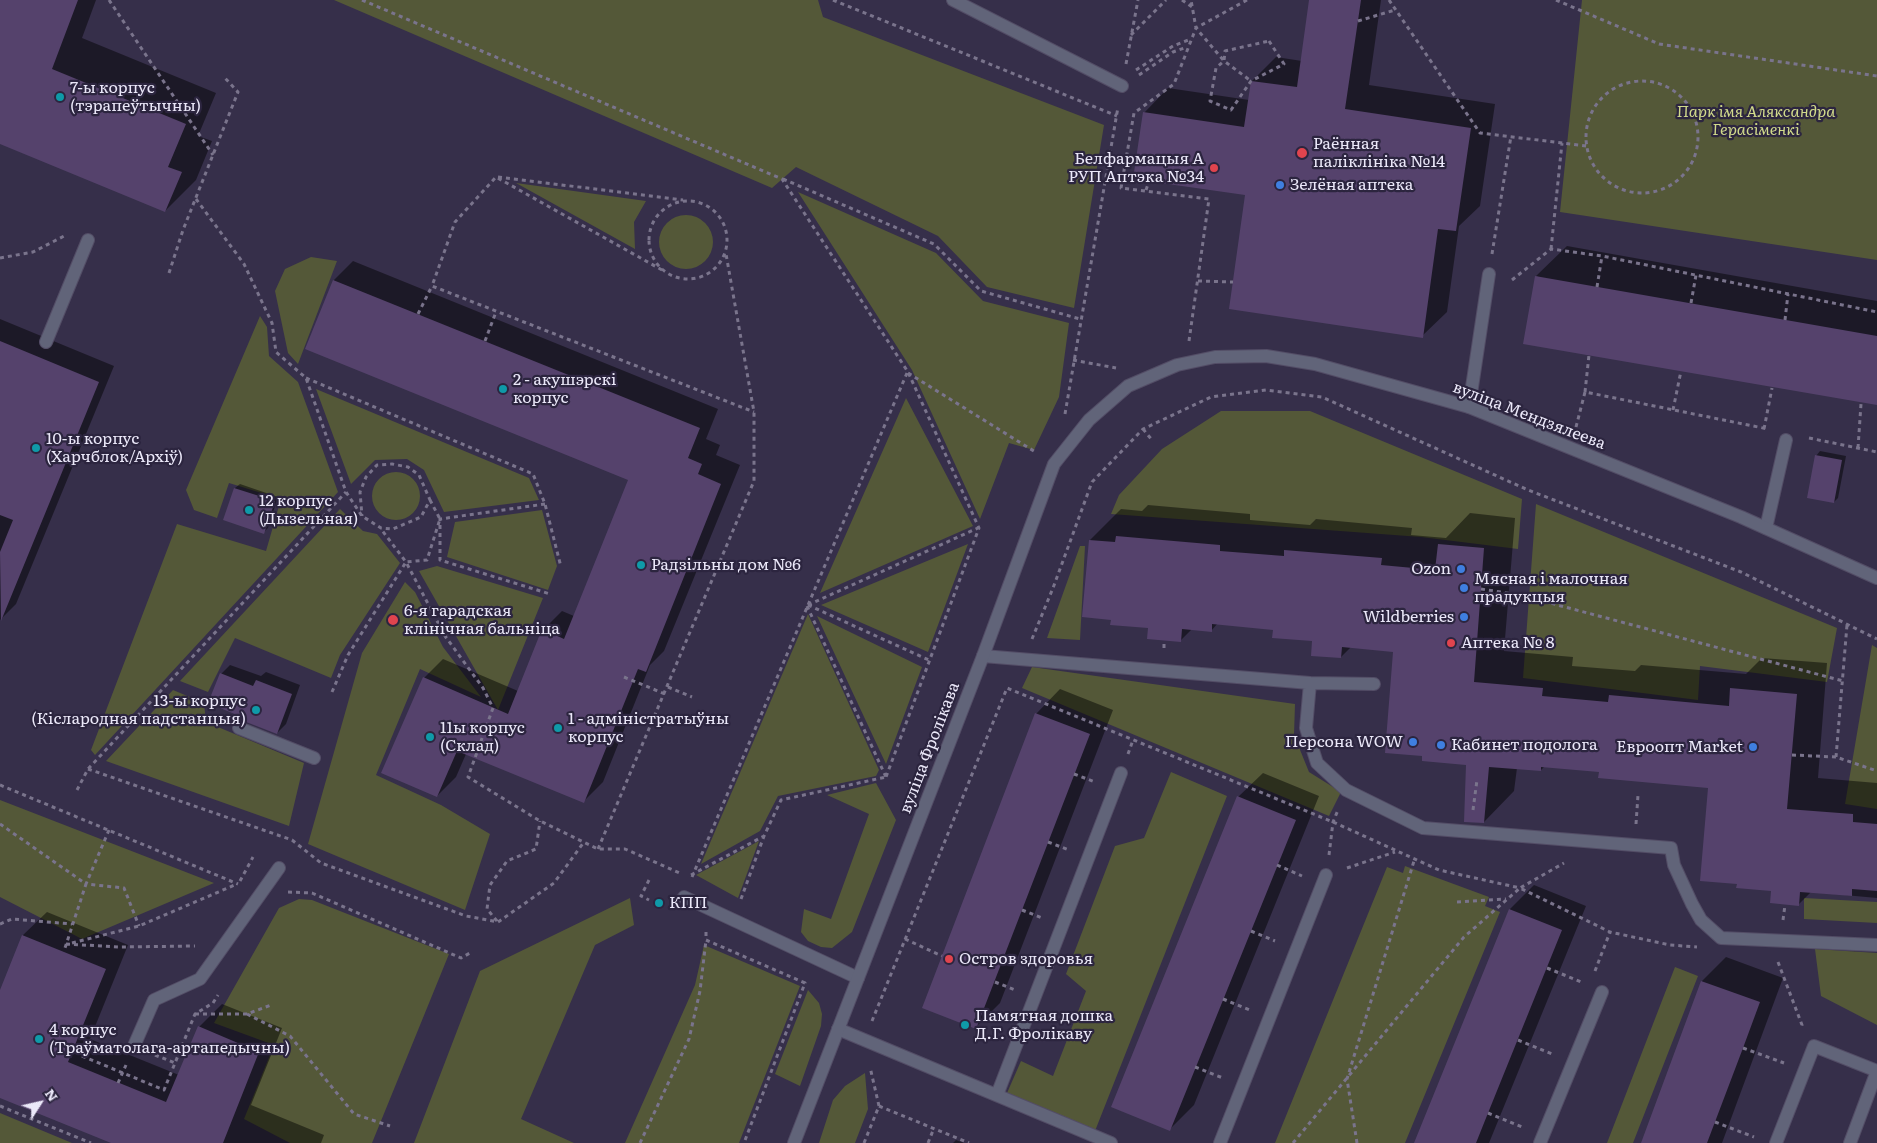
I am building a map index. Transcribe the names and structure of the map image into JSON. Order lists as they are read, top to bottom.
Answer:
{
  "streets": {
    "street": ["вуліца Мендзялеева", "вуліца Фролікава"]
  },
  "crossings": [
    ["вуліца Мендзялеева", "вуліца Фролікава"]
  ],
  "parks": ["Парк імя Аляксандра Герасіменкі"],
  "places": [
    "7-ы корпус (тэрапеўтычны)",
    "Раённая паліклініка №14",
    "Белфармацыя А РУП Аптэка №34",
    "Зелёная аптека",
    "2 - акушэрскі корпус",
    "10-ы корпус (Харчблок/Архіў)",
    "12 корпус (Дызельная)",
    "Радзільны дом №6",
    "Ozon",
    "Мясная і малочная прадукцыя",
    "Wildberries",
    "6-я гарадская клінічная бальніца",
    "Аптека № 8",
    "13-ы корпус (Кіслародная падстанцыя)",
    "1 - адміністратыўны корпус",
    "11ы корпус (Склад)",
    "Персона WOW",
    "Кабинет подолога",
    "Евроопт Market",
    "КПП",
    "Остров здоровья",
    "Памятная дошка Д.Г. Фролікаву",
    "4 корпус (Траўматолага-артапедычны)"
  ],
  "north": "top right"
}
